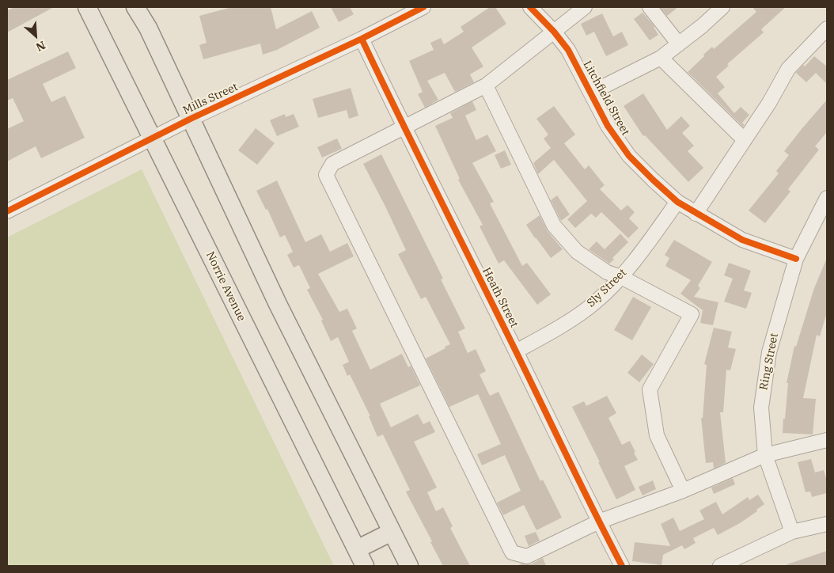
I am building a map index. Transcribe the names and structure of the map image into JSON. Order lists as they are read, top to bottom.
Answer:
{
  "streets": {
    "main road": ["Norrie Avenue"],
    "street": [
      "Litchfield Street",
      "Mills Street",
      "Sly Street",
      "Heath Street",
      "Ring Street"
    ]
  },
  "crossings": [
    ["Litchfield Street", "Sly Street"],
    ["Litchfield Street", "Ring Street"],
    ["Mills Street", "Norrie Avenue"],
    ["Mills Street", "Heath Street"],
    ["Sly Street", "Heath Street"]
  ],
  "north": "bottom right"
}
